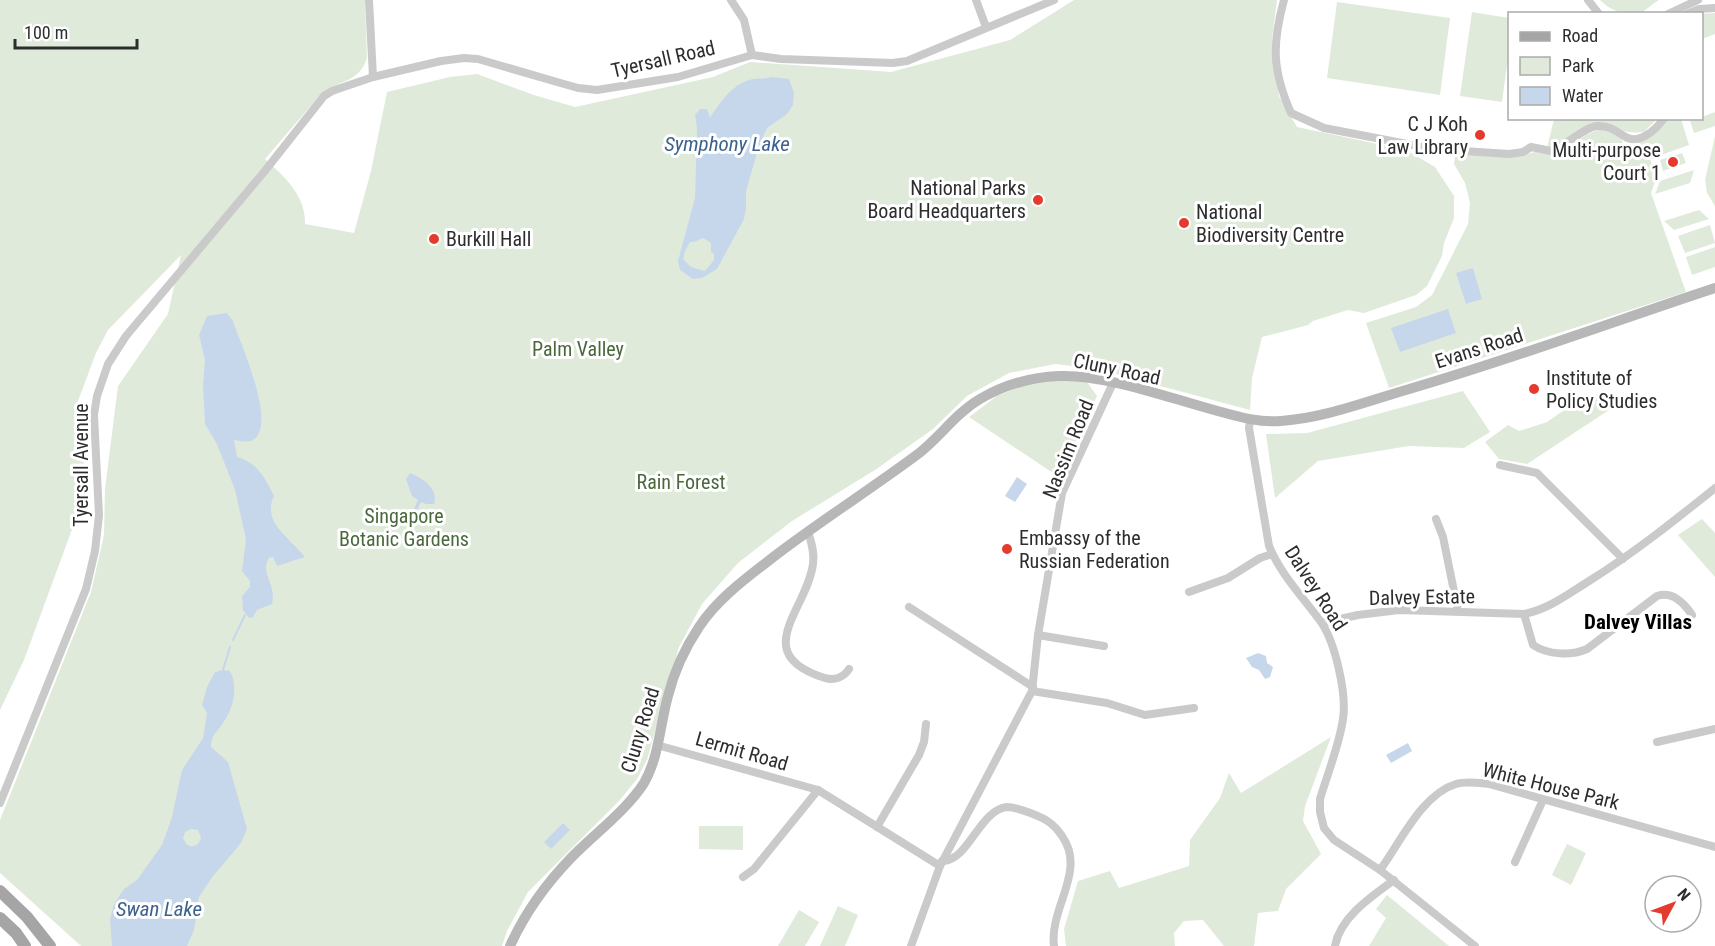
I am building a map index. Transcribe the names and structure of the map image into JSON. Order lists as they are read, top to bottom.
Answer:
{
  "streets": {
    "street": [
      "Tyersall Road",
      "Evans Road",
      "Cluny Road",
      "Nassim Road",
      "Tyersall Avenue",
      "Dalvey Road",
      "Dalvey Estate",
      "Lermit Road",
      "White House Park"
    ]
  },
  "crossings": [
    ["Tyersall Road", "Tyersall Avenue"],
    ["Evans Road", "Cluny Road"],
    ["Evans Road", "Dalvey Road"],
    ["Cluny Road", "Nassim Road"],
    ["Cluny Road", "Dalvey Road"],
    ["Cluny Road", "Lermit Road"],
    ["Nassim Road", "Lermit Road"],
    ["Dalvey Road", "Dalvey Estate"],
    ["Dalvey Road", "White House Park"]
  ],
  "districts": ["Dalvey Villas"],
  "water": ["Symphony Lake", "Swan Lake"],
  "parks": ["Palm Valley", "Rain Forest", "Singapore Botanic Gardens"],
  "places": [
    "C J Koh Law Library",
    "Multi-purpose Court 1",
    "National Parks Board Headquarters",
    "National Biodiversity Centre",
    "Burkill Hall",
    "Institute of Policy Studies",
    "Embassy of the Russian Federation"
  ],
  "legend": ["Road", "Park", "Water"],
  "scale_bar": "100 m",
  "north": "top right"
}
